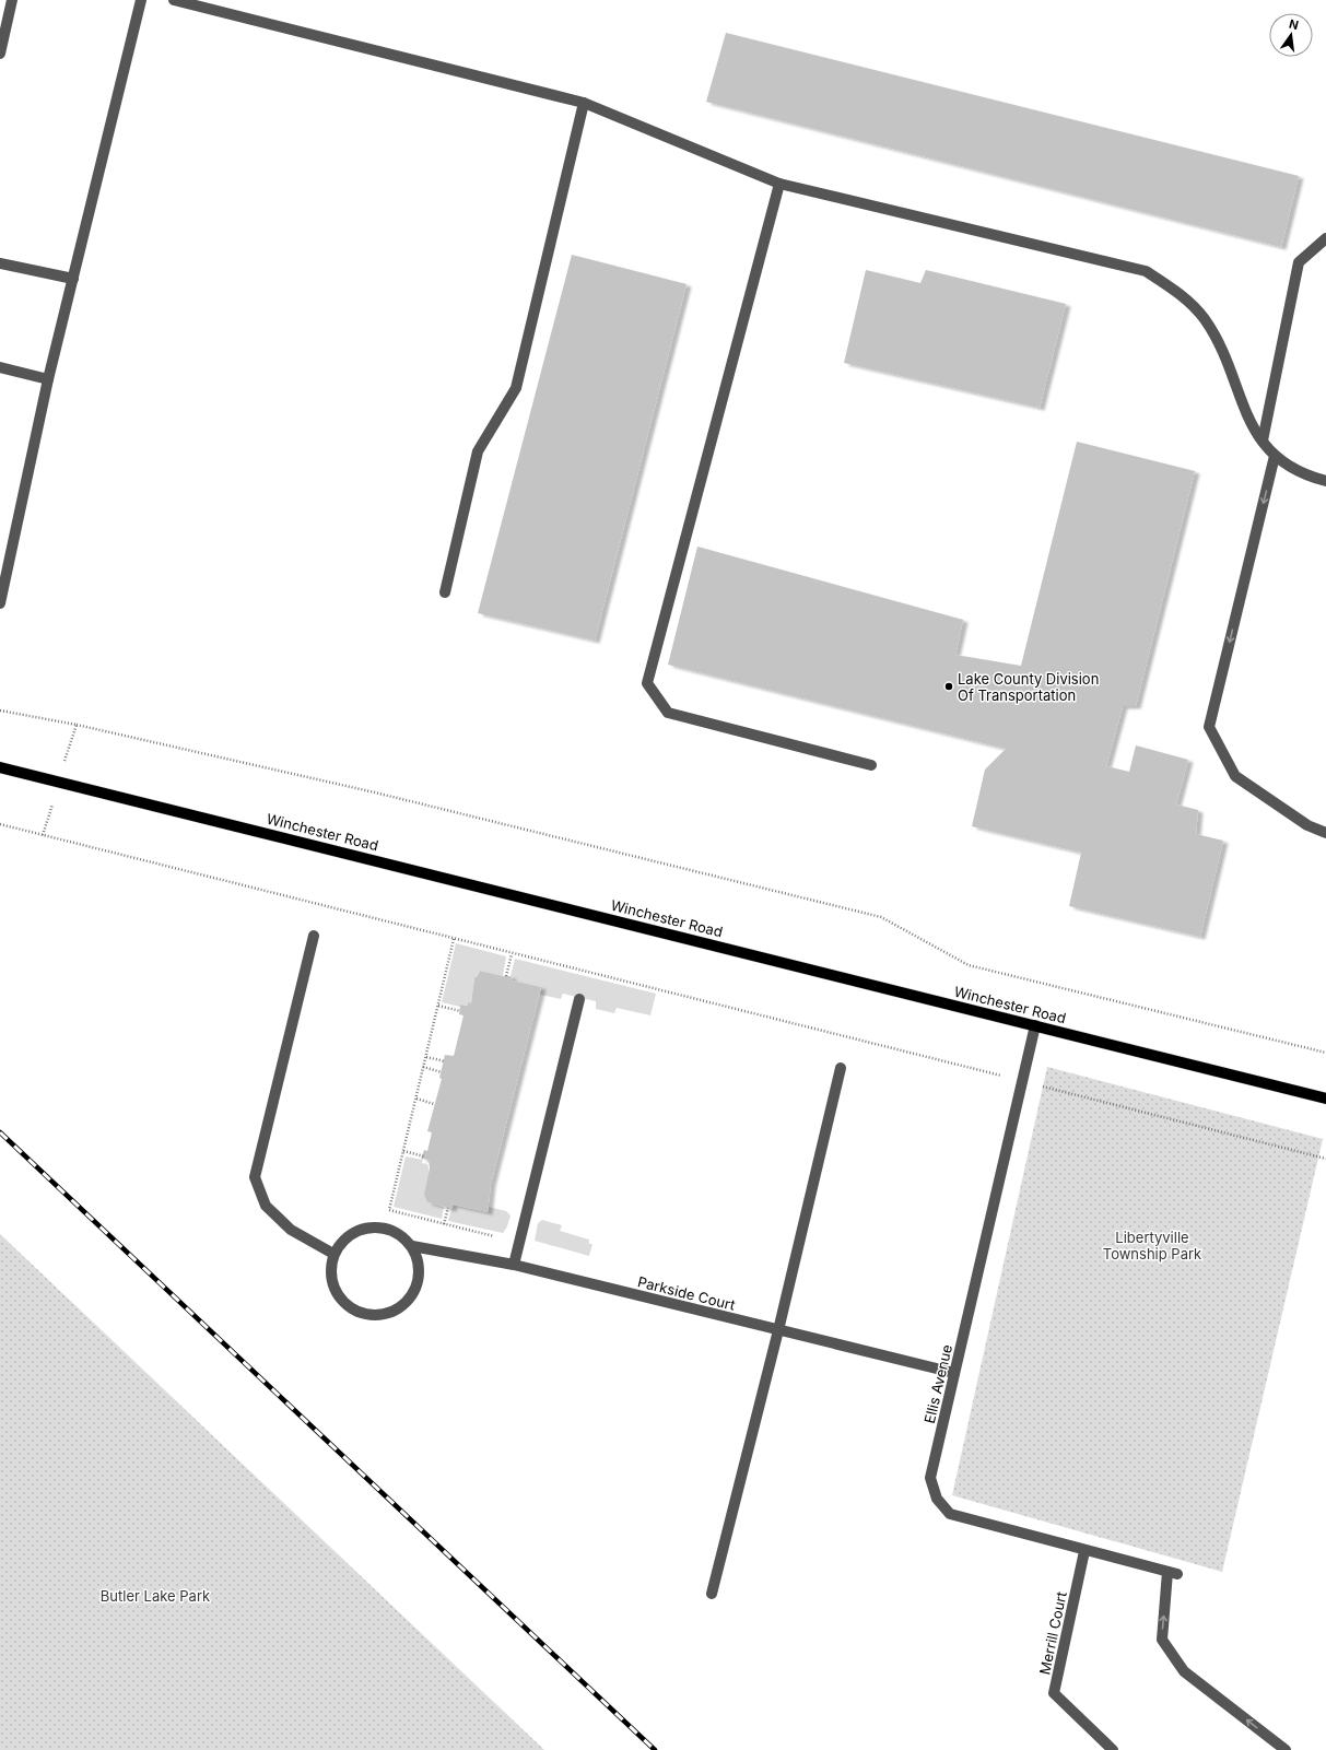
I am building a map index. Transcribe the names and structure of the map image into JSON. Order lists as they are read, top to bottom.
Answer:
{
  "streets": {
    "main road": ["Winchester Road"],
    "street": ["Parkside Court", "Ellis Avenue", "Merrill Court"]
  },
  "crossings": [
    ["Winchester Road", "Ellis Avenue"],
    ["Parkside Court", "Ellis Avenue"],
    ["Ellis Avenue", "Merrill Court"]
  ],
  "parks": ["Libertyville Township Park", "Butler Lake Park"],
  "places": ["Lake County Division Of Transportation"],
  "north": "top"
}
